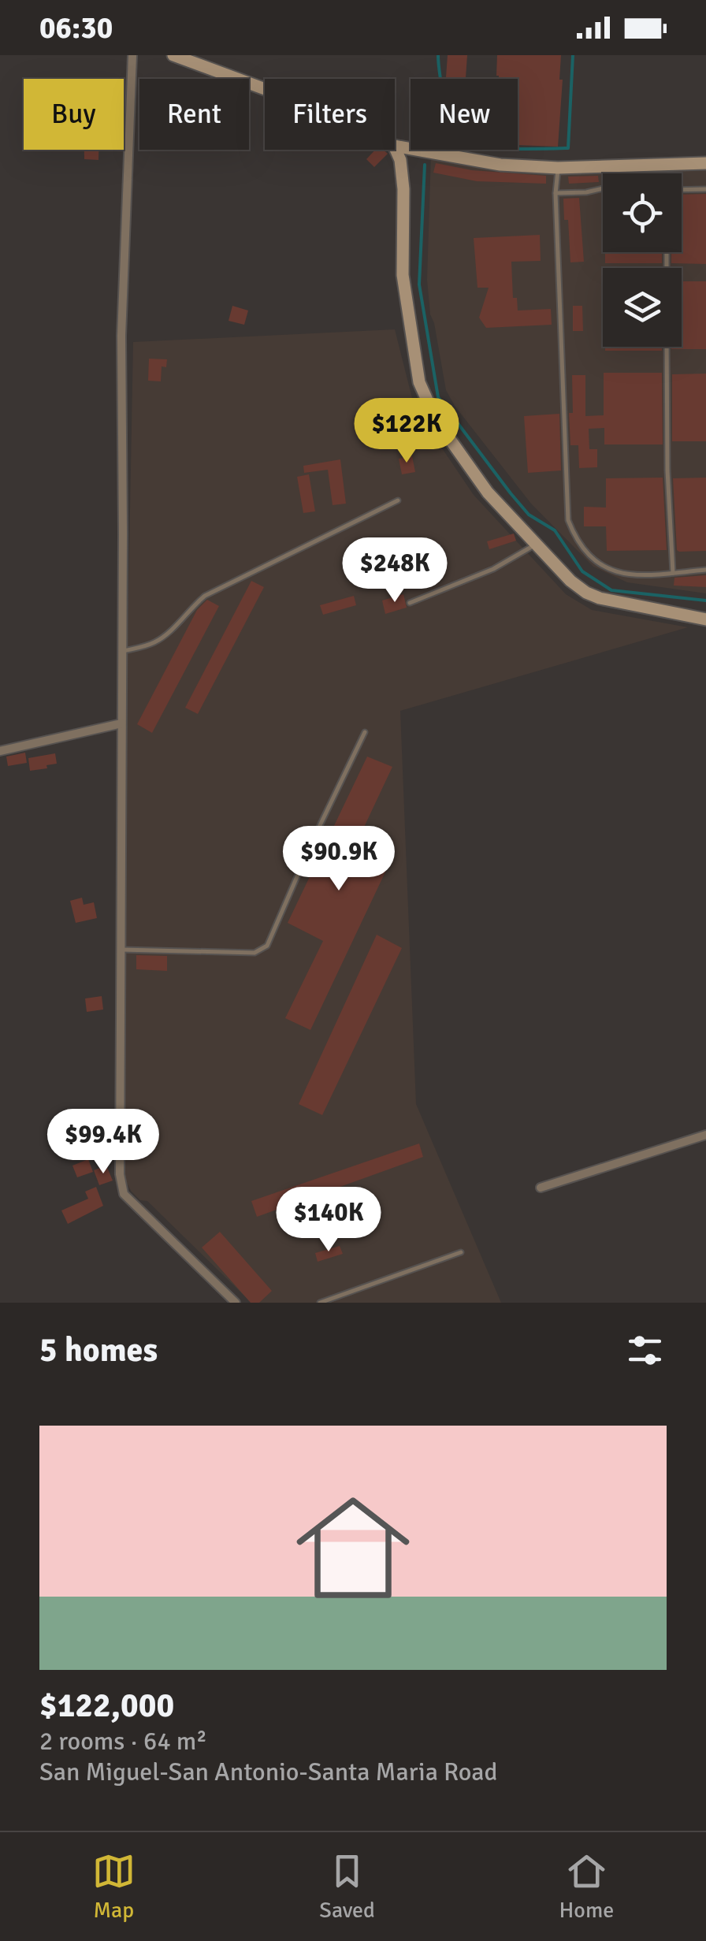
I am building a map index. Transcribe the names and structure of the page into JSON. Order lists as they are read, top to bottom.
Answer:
{
  "page": {
    "status": "06:30",
    "chip": [
      "Buy",
      "Rent",
      "Filters",
      "New"
    ],
    "price": [
      "$122K",
      "$248K",
      "$90.9K",
      "$99.4K",
      "$140K"
    ],
    "heading": "5 homes",
    "list": [
      {
        "name": "$122,000",
        "note": "2 rooms · 64 m² · San Miguel-San Antonio-Santa Maria Road"
      }
    ],
    "tabs": ["Map", "Saved", "Home"]
  }
}
